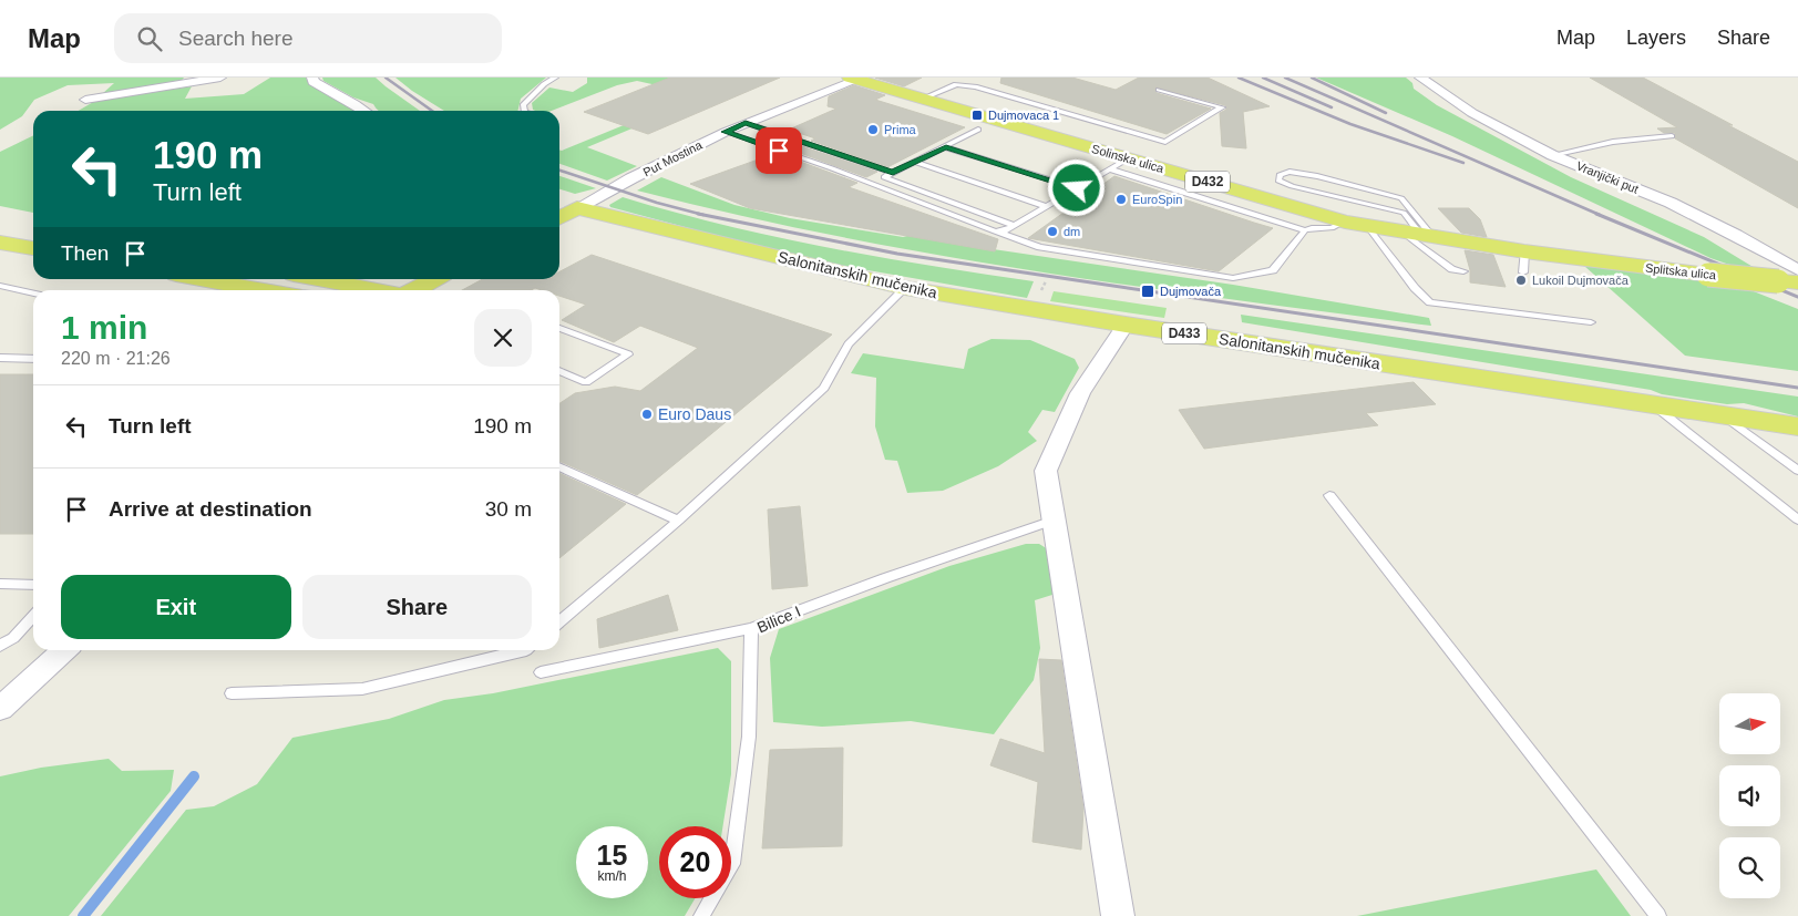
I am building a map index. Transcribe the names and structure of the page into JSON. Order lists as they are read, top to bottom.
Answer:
{
  "streets": {
    "main road": [
      "Put Mostina",
      "Solinska ulica",
      "D432",
      "Splitska ulica",
      "Salonitanskih mučenika",
      "D433"
    ],
    "street": ["Vranjički put"],
    "lane": ["Bilice I"]
  },
  "crossings": [
    ["Put Mostina", "Solinska ulica"],
    ["Put Mostina", "Salonitanskih mučenika"],
    ["Solinska ulica", "Splitska ulica"],
    ["Vranjički put", "Splitska ulica"]
  ],
  "places": {
    "transit": ["Dujmovaca 1", "Dujmovača"],
    "other": [
      "Prima",
      "EuroSpin",
      "dm",
      "Lukoil Dujmovača",
      "Euro Daus"
    ]
  },
  "north": "right",
  "page": {
    "header": "Map",
    "search": "Search here",
    "nav": ["Map", "Layers", "Share"],
    "turn": ["190 m", "Turn left"],
    "then": "Then",
    "heading": ["1 min", "220 m · 21:26"],
    "list": [
      {
        "name": "Turn left",
        "value": "190 m"
      },
      {
        "name": "Arrive at destination",
        "value": "30 m"
      }
    ],
    "buttons": ["Exit", "Share"],
    "speed": "15 km/h",
    "limit": "20"
  }
}
